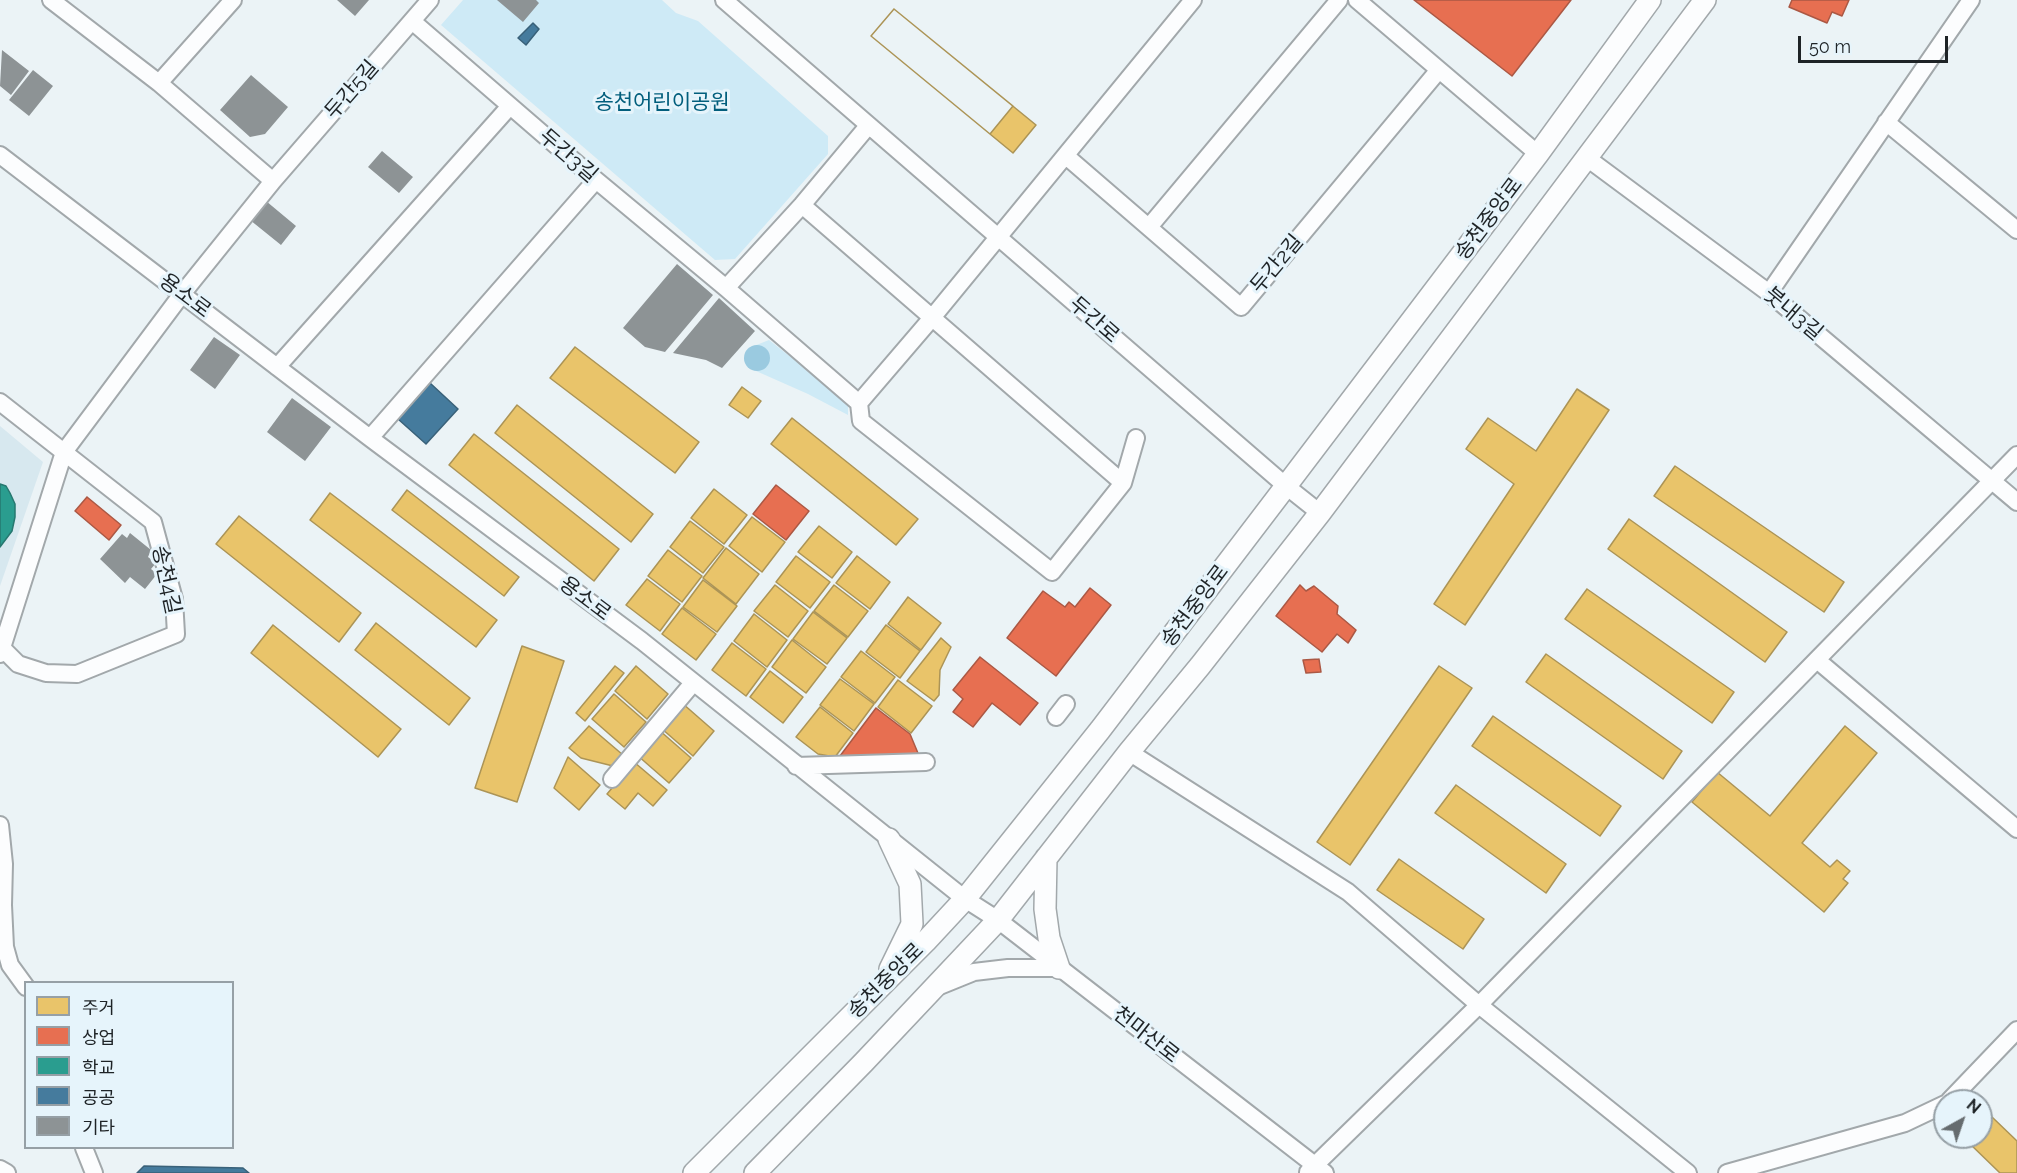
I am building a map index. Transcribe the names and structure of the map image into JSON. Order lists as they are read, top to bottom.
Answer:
{
  "streets": {
    "street": [
      "두간5길",
      "두간3길",
      "송천중앙로",
      "두간2길",
      "용소로",
      "붓내3길",
      "두간로",
      "송천4길",
      "천마산로"
    ]
  },
  "crossings": [
    ["두간5길", "두간3길"],
    ["두간5길", "용소로"],
    ["두간5길", "송천4길"],
    ["송천중앙로", "용소로"],
    ["송천중앙로", "붓내3길"],
    ["송천중앙로", "두간로"],
    ["송천중앙로", "천마산로"],
    ["용소로", "송천4길"],
    ["용소로", "천마산로"]
  ],
  "parks": ["송천어린이공원"],
  "legend": [
    "주거",
    "상업",
    "학교",
    "공공",
    "기타"
  ],
  "scale_bar": "50 m",
  "north": "top right"
}
